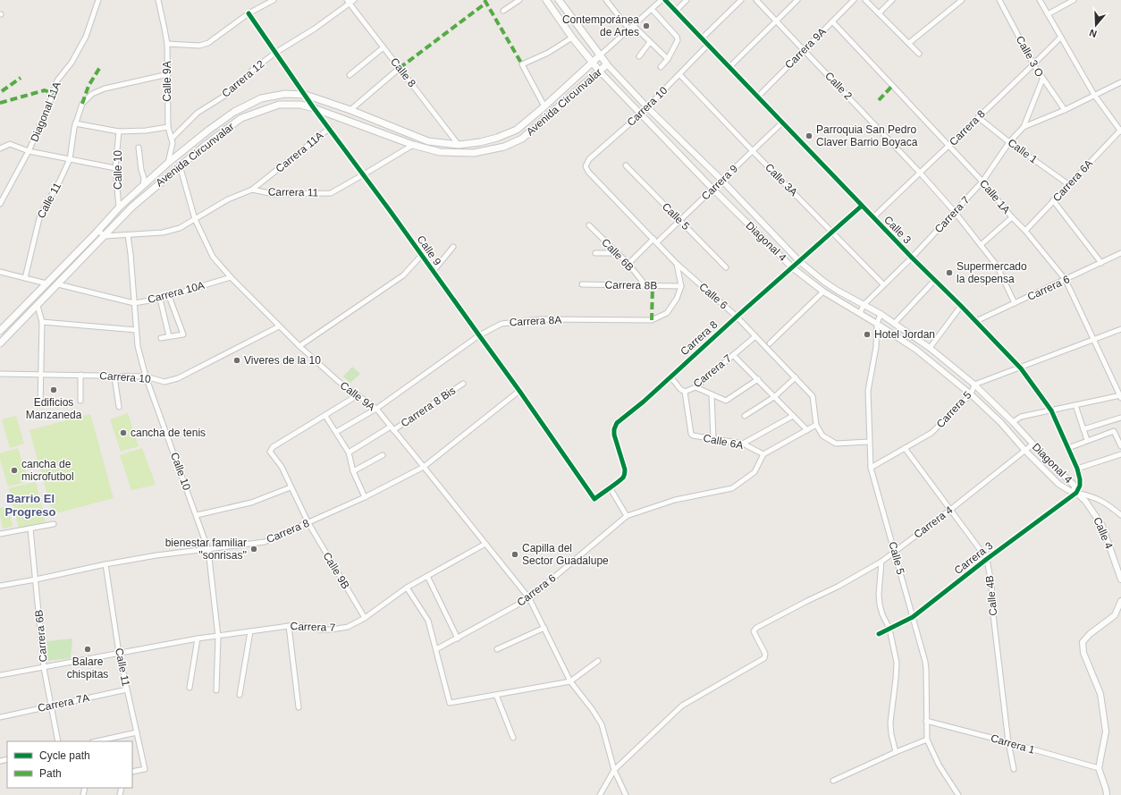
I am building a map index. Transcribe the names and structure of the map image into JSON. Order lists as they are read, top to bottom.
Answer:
{
  "streets": {
    "main road": ["Avenida Circunvalar", "Diagonal 4"],
    "street": [
      "Carrera 9A",
      "Calle 3 O",
      "Calle 8",
      "Carrera 12",
      "Calle 9A",
      "Calle 2",
      "Carrera 10",
      "Diagonal 11A",
      "Carrera 8",
      "Calle 1",
      "Carrera 11A",
      "Calle 10",
      "Calle 3A",
      "Carrera 6A",
      "Carrera 9",
      "Carrera 11",
      "Calle 1A",
      "Calle 11",
      "Carrera 7",
      "Calle 5",
      "Calle 3",
      "Calle 9",
      "Calle 6B",
      "Carrera 8B",
      "Carrera 6",
      "Carrera 10A",
      "Calle 6",
      "Carrera 8A",
      "Carrera 8 Bis",
      "Carrera 5",
      "Calle 6A",
      "Carrera 4",
      "Calle 4",
      "Carrera 3",
      "Calle 9B",
      "Calle 4B",
      "Carrera 6B",
      "Carrera 7A",
      "Carrera 1"
    ]
  },
  "crossings": [
    ["Carrera 9A", "Calle 2"],
    ["Carrera 9A", "Calle 1A"],
    ["Carrera 9A", "Calle 3"],
    ["Calle 3 O", "Carrera 8"],
    ["Calle 3 O", "Carrera 7"],
    ["Calle 8", "Carrera 12"],
    ["Calle 8", "Avenida Circunvalar"],
    ["Carrera 12", "Calle 9A"],
    ["Carrera 12", "Calle 9"],
    ["Calle 9A", "Avenida Circunvalar"],
    ["Calle 9A", "Carrera 10"],
    ["Calle 9A", "Carrera 8"],
    ["Calle 9A", "Calle 11"],
    ["Calle 9A", "Carrera 7"],
    ["Calle 9A", "Carrera 6"],
    ["Calle 9A", "Carrera 10A"],
    ["Calle 9A", "Carrera 8A"],
    ["Calle 9A", "Carrera 8 Bis"],
    ["Calle 9A", "Carrera 4"],
    ["Calle 2", "Carrera 8"],
    ["Avenida Circunvalar", "Calle 10"],
    ["Avenida Circunvalar", "Carrera 11"],
    ["Avenida Circunvalar", "Diagonal 4"],
    ["Avenida Circunvalar", "Calle 9"],
    ["Avenida Circunvalar", "Carrera 10A"],
    ["Carrera 10", "Calle 10"],
    ["Carrera 10", "Calle 3A"],
    ["Carrera 10", "Calle 3"],
    ["Carrera 10", "Diagonal 4"],
    ["Carrera 10", "Calle 6"],
    ["Carrera 8", "Calle 1"],
    ["Carrera 8", "Calle 10"],
    ["Carrera 8", "Calle 3A"],
    ["Carrera 8", "Calle 1A"],
    ["Carrera 8", "Calle 11"],
    ["Carrera 8", "Calle 3"],
    ["Carrera 8", "Diagonal 4"],
    ["Carrera 8", "Calle 9"],
    ["Carrera 8", "Calle 6"],
    ["Carrera 8", "Calle 9B"],
    ["Carrera 8", "Carrera 6B"],
    ["Calle 1", "Carrera 6A"],
    ["Calle 1", "Carrera 7"],
    ["Carrera 11A", "Carrera 11"],
    ["Carrera 11A", "Calle 9"],
    ["Calle 10", "Carrera 7"],
    ["Calle 10", "Carrera 10A"],
    ["Calle 3A", "Carrera 9"],
    ["Calle 3A", "Carrera 7"],
    ["Carrera 6A", "Calle 1A"],
    ["Carrera 9", "Calle 5"],
    ["Carrera 9", "Calle 3"],
    ["Carrera 9", "Diagonal 4"],
    ["Carrera 9", "Calle 6B"],
    ["Carrera 9", "Calle 6"],
    ["Carrera 11", "Calle 9"],
    ["Calle 1A", "Carrera 7"],
    ["Calle 1A", "Carrera 6"],
    ["Calle 1A", "Carrera 5"],
    ["Calle 11", "Carrera 7"],
    ["Calle 11", "Carrera 7A"],
    ["Carrera 7", "Calle 3"],
    ["Carrera 7", "Diagonal 4"],
    ["Carrera 7", "Calle 6"],
    ["Carrera 7", "Calle 6A"],
    ["Carrera 7", "Calle 9B"],
    ["Carrera 7", "Carrera 6B"],
    ["Calle 5", "Diagonal 4"],
    ["Calle 5", "Calle 6"],
    ["Calle 5", "Carrera 5"],
    ["Calle 5", "Carrera 4"],
    ["Calle 5", "Carrera 3"],
    ["Calle 5", "Carrera 1"],
    ["Calle 3", "Diagonal 4"],
    ["Calle 3", "Carrera 6"],
    ["Calle 3", "Carrera 5"],
    ["Calle 3", "Calle 4"],
    ["Calle 3", "Carrera 3"],
    ["Diagonal 4", "Carrera 5"],
    ["Diagonal 4", "Carrera 4"],
    ["Diagonal 4", "Calle 4"],
    ["Diagonal 4", "Carrera 3"],
    ["Calle 9", "Carrera 8A"],
    ["Calle 6B", "Carrera 8B"],
    ["Carrera 8B", "Carrera 8A"],
    ["Carrera 5", "Calle 4B"],
    ["Carrera 4", "Calle 4B"],
    ["Calle 4", "Carrera 3"],
    ["Carrera 3", "Calle 4B"],
    ["Calle 4B", "Carrera 1"],
    ["Carrera 6B", "Carrera 7A"]
  ],
  "districts": ["Barrio El Progreso"],
  "places": [
    "Contemporánea de Artes",
    "Parroquia San Pedro Claver Barrio Boyaca",
    "Supermercado la despensa",
    "Hotel Jordan",
    "Viveres de la 10",
    "Edificios Manzaneda",
    "cancha de tenis",
    "cancha de microfutbol",
    "bienestar familiar ''sonrisas''",
    "Capilla del Sector Guadalupe",
    "Balare chispitas"
  ],
  "legend": ["Cycle path", "Path"],
  "north": "bottom"
}
